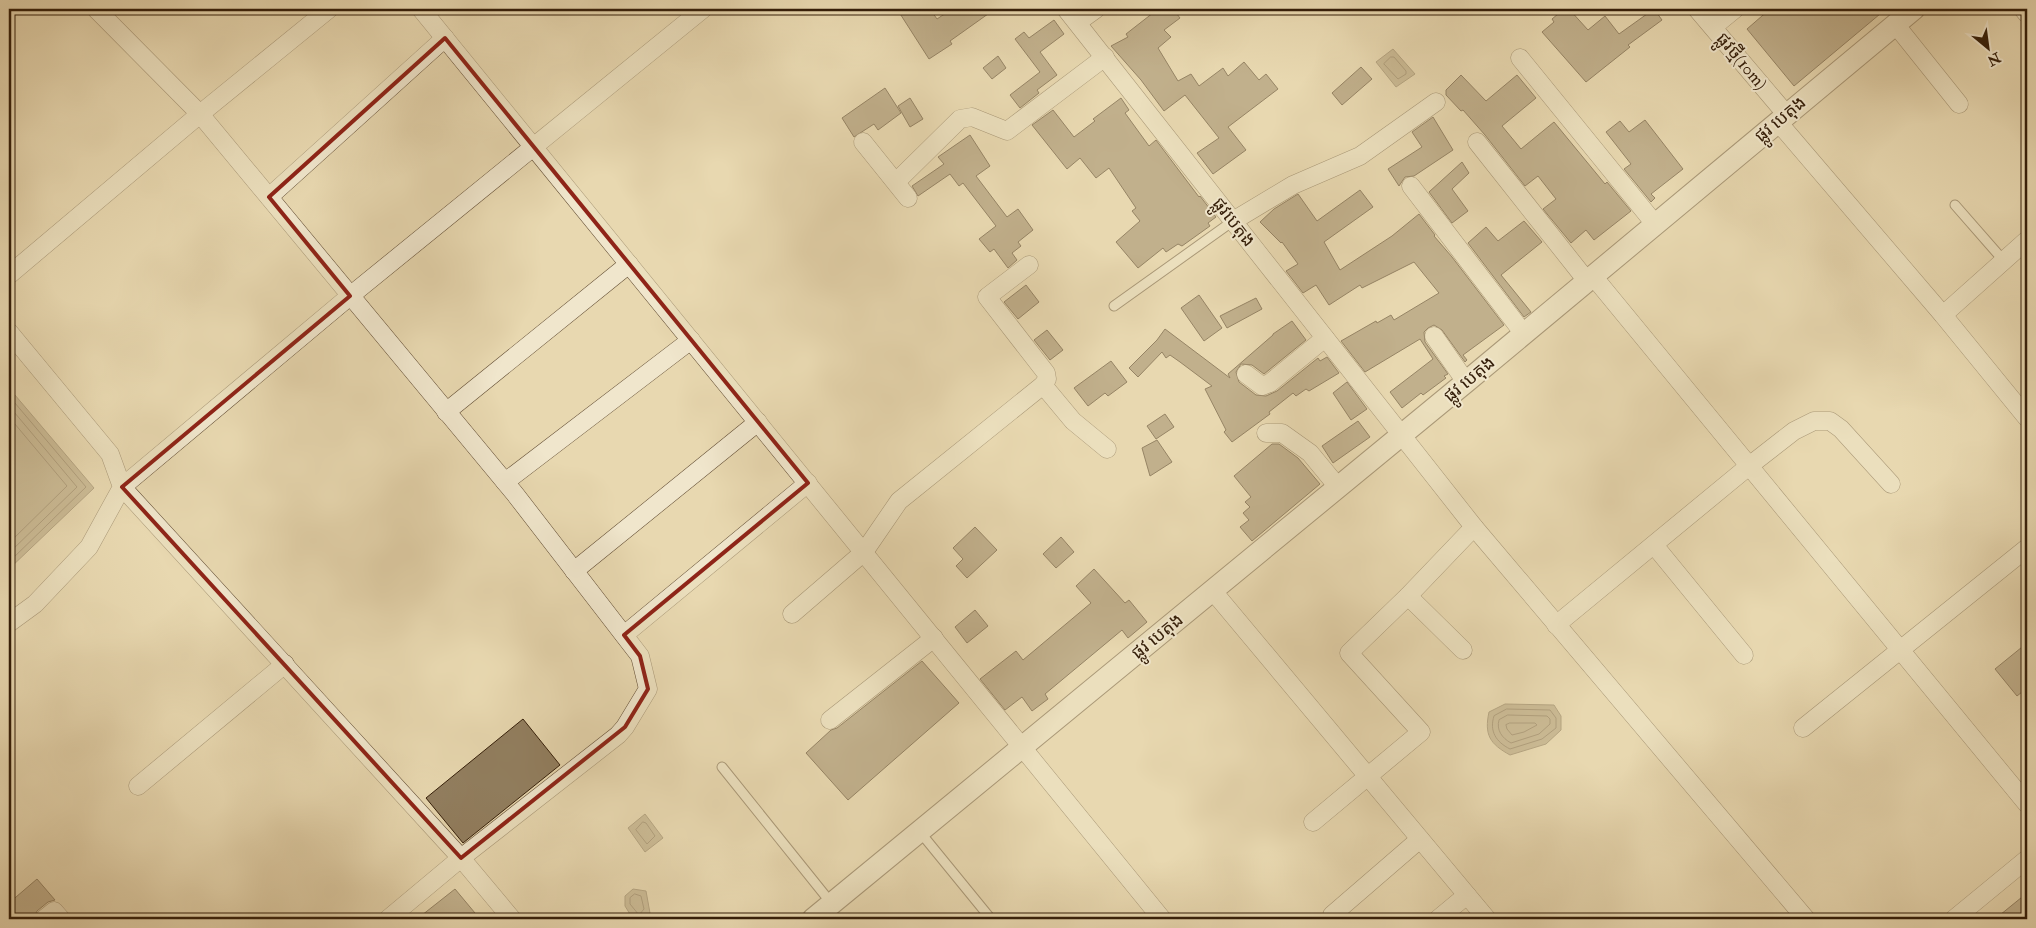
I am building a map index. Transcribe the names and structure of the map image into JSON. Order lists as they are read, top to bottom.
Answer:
{
  "streets": {
    "street": ["ផ្លូវថ្មី(10m)", "ផ្លូវ បេតុង", "ផ្លូវបេតុង"]
  },
  "crossings": [
    ["ផ្លូវថ្មី(10m)", "ផ្លូវ បេតុង"],
    ["ផ្លូវ បេតុង", "ផ្លូវបេតុង"]
  ],
  "north": "bottom right"
}
